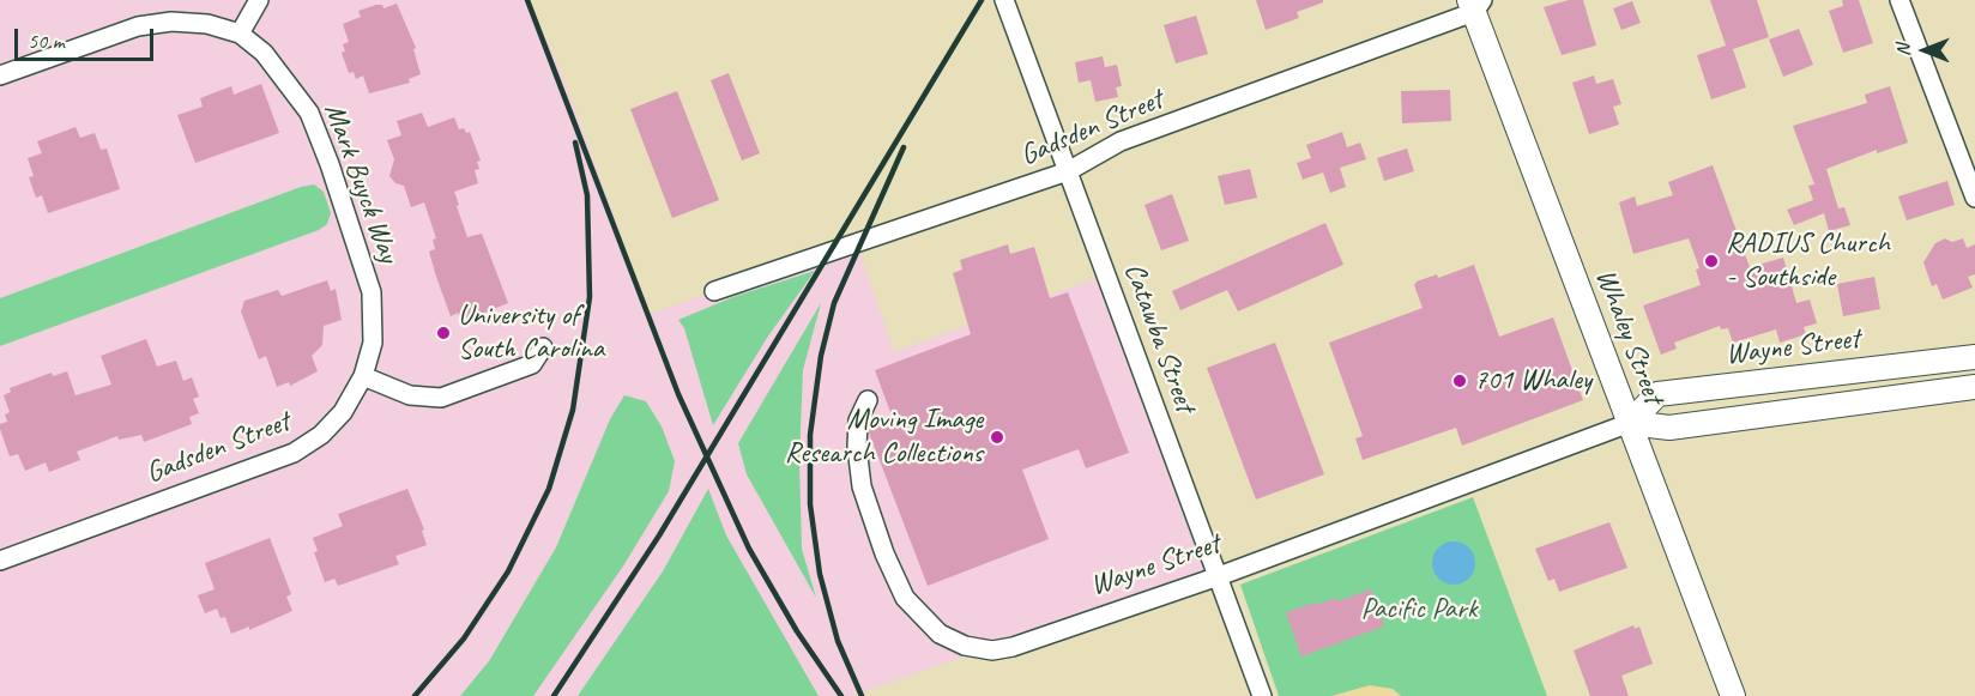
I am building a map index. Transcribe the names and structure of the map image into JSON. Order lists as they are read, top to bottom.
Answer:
{
  "streets": {
    "main road": ["Whaley Street", "Wayne Street"],
    "street": ["Gadsden Street", "Mark Buyck Way", "Catawba Street"]
  },
  "crossings": [
    ["Gadsden Street", "Mark Buyck Way"],
    ["Gadsden Street", "Whaley Street"],
    ["Gadsden Street", "Catawba Street"],
    ["Whaley Street", "Wayne Street"],
    ["Catawba Street", "Wayne Street"]
  ],
  "parks": ["Pacific Park"],
  "places": [
    "RADIUS Church - Southside",
    "University of South Carolina",
    "701 Whaley",
    "Moving Image Research Collections"
  ],
  "scale_bar": "50 m",
  "north": "left"
}
